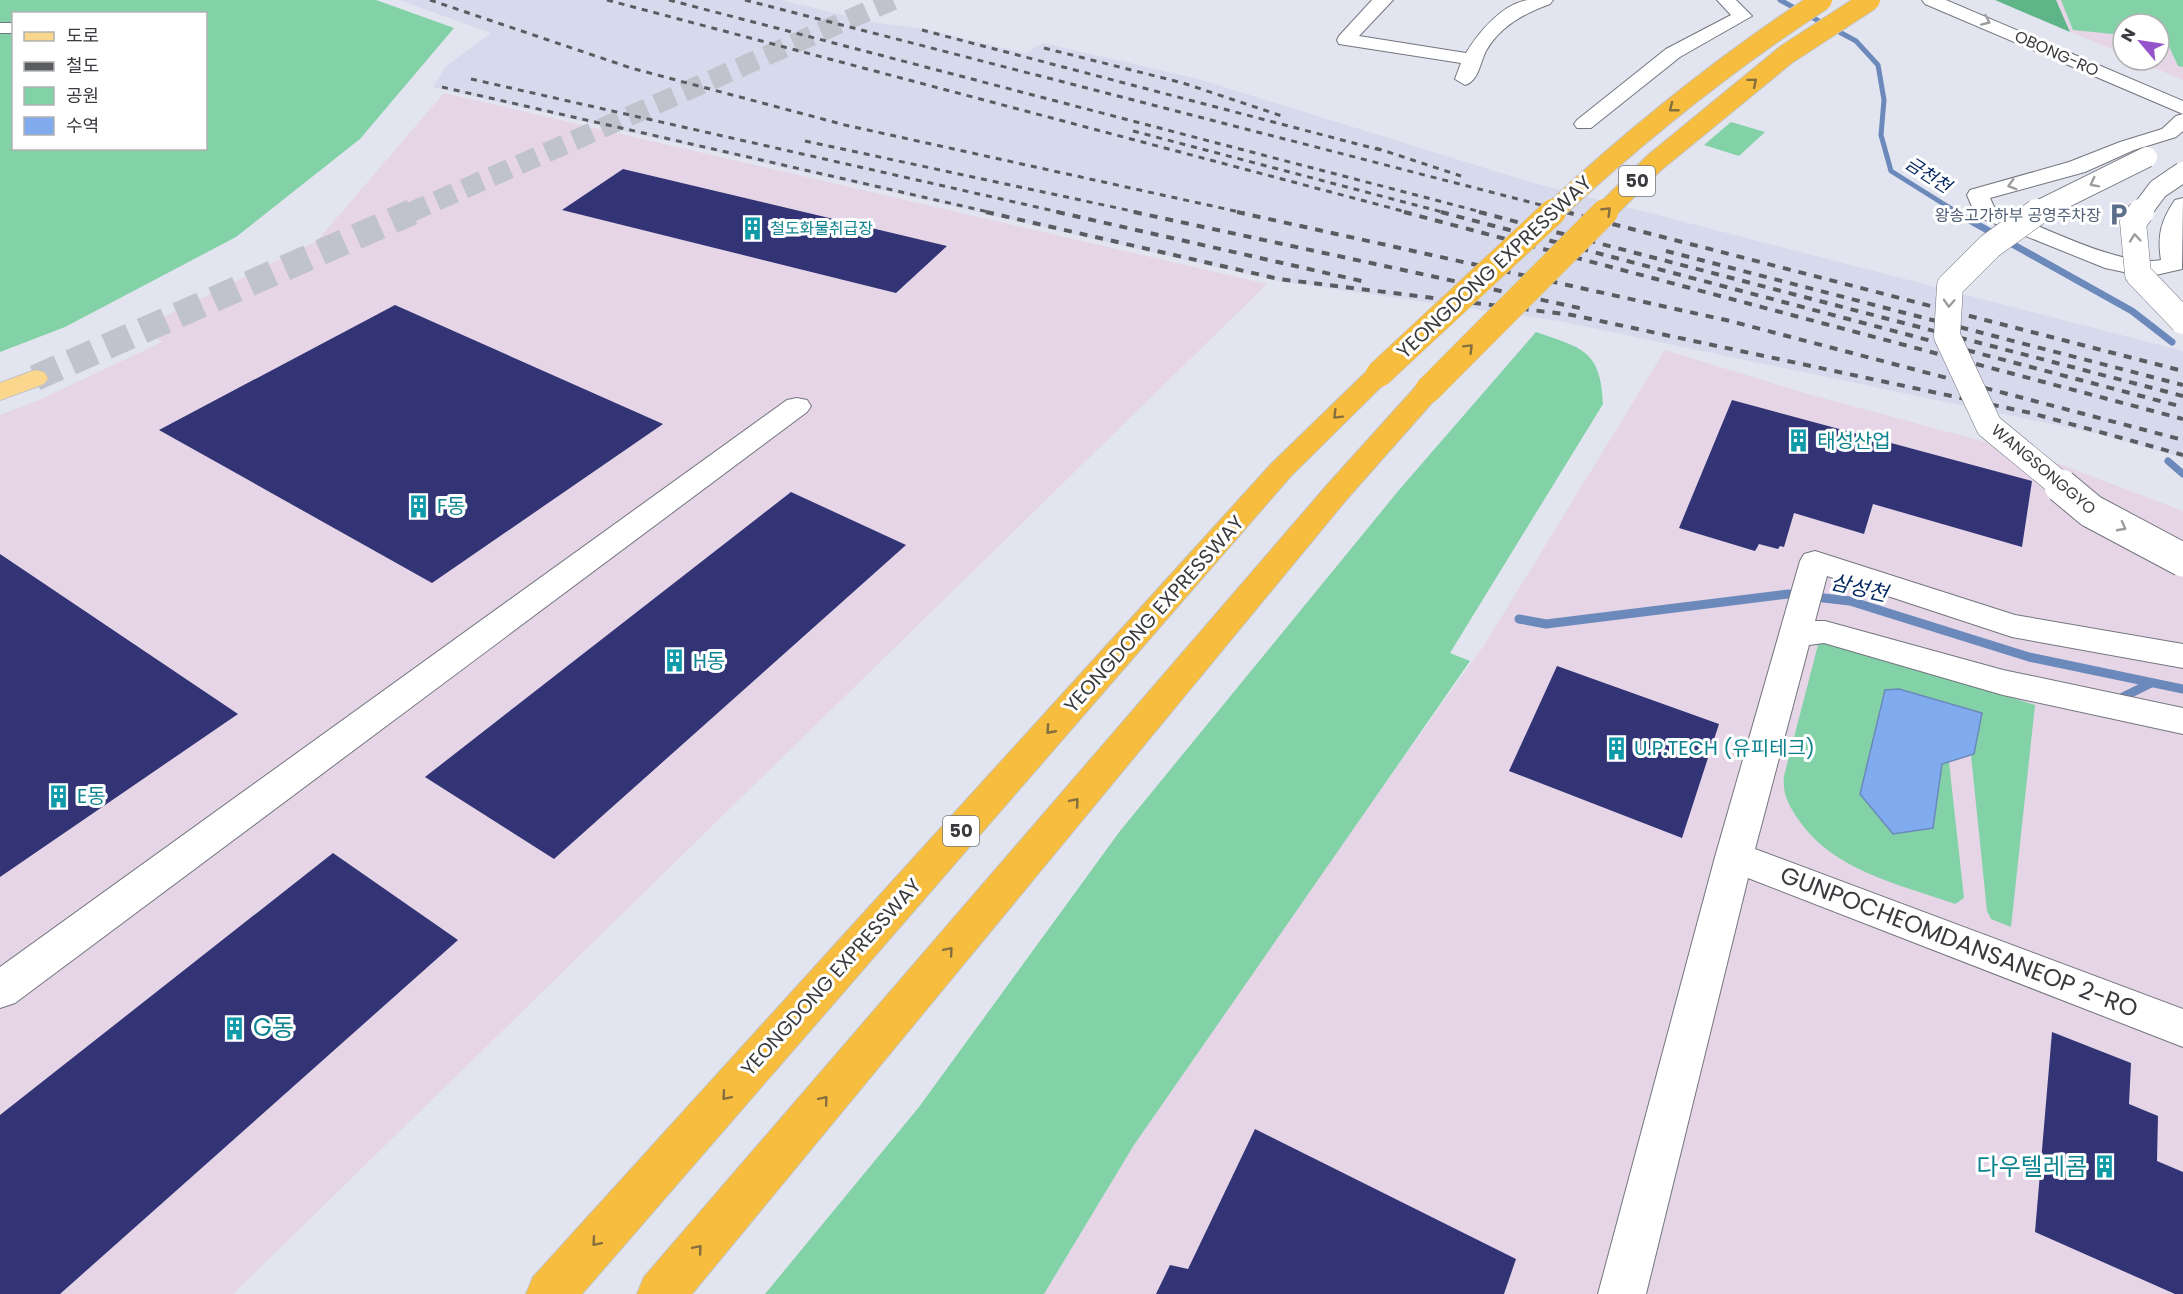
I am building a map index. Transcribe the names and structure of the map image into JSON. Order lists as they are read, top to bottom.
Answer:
{
  "streets": {
    "highway": ["50", "YEONGDONG EXPRESSWAY"],
    "street": ["OBONG-RO", "WANGSONGGYO", "GUNPOCHEOMDANSANEOP 2-RO"]
  },
  "water": ["금천천", "삼성천"],
  "places": {
    "parking": ["왕송고가하부 공영주차장"],
    "building": [
      "철도화물취급장",
      "태성산업",
      "F동",
      "H동",
      "U.P.TECH (유피테크)",
      "E동",
      "G동",
      "다우텔레콤"
    ]
  },
  "legend": [
    "도로",
    "철도",
    "공원",
    "수역"
  ],
  "north": "top left"
}
